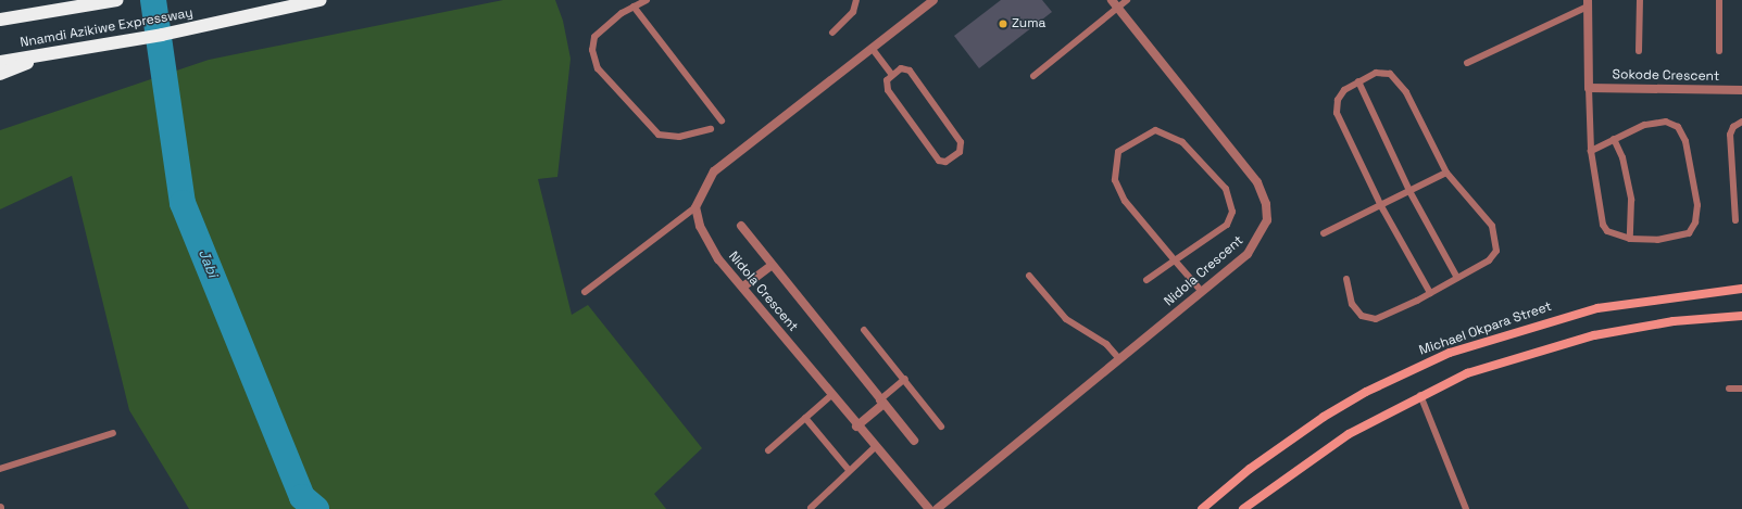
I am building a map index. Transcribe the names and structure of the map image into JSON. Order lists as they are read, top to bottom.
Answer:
{
  "streets": {
    "highway": ["Nnamdi Azikiwe Expressway"],
    "main road": ["Michael Okpara Street"],
    "street": ["Sokode Crescent", "Nidola Crescent"]
  },
  "water": ["Jabi"],
  "places": ["Zuma"]
}
